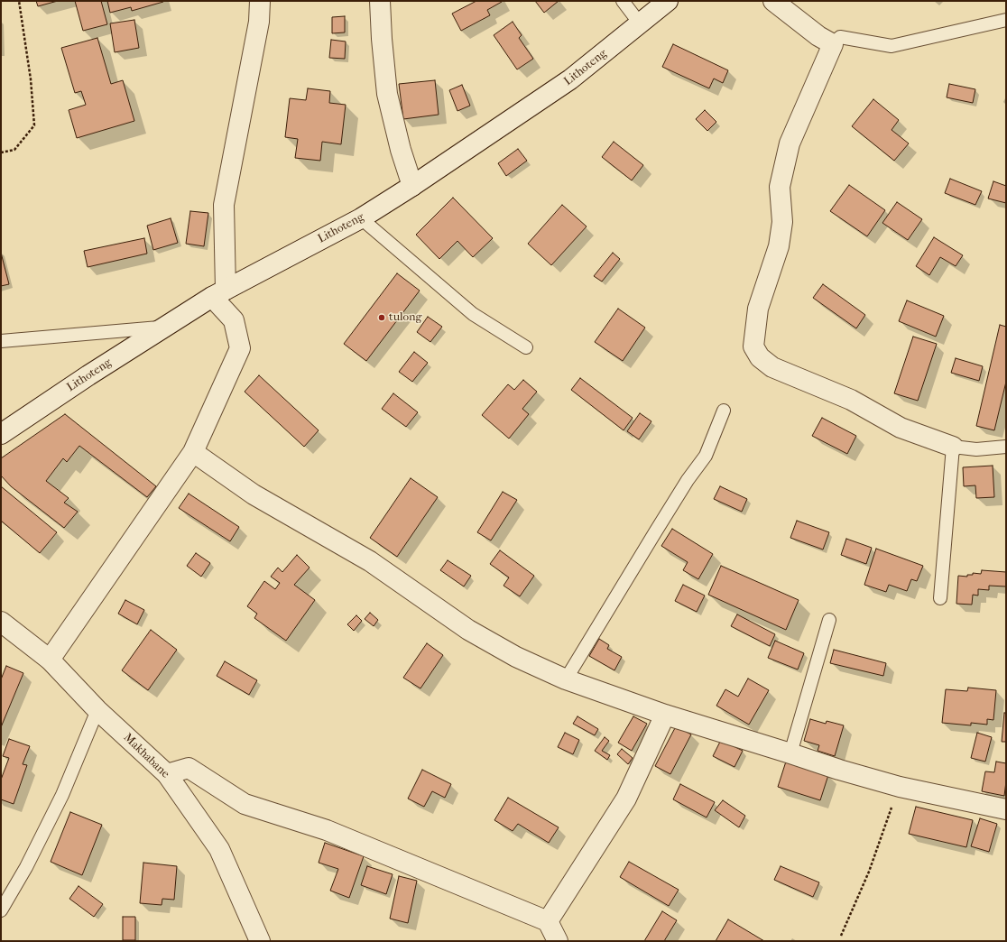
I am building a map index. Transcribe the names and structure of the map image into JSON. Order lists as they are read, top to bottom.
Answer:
{
  "streets": {
    "street": ["Lithoteng", "Makhabane"]
  },
  "places": ["tulong"]
}
